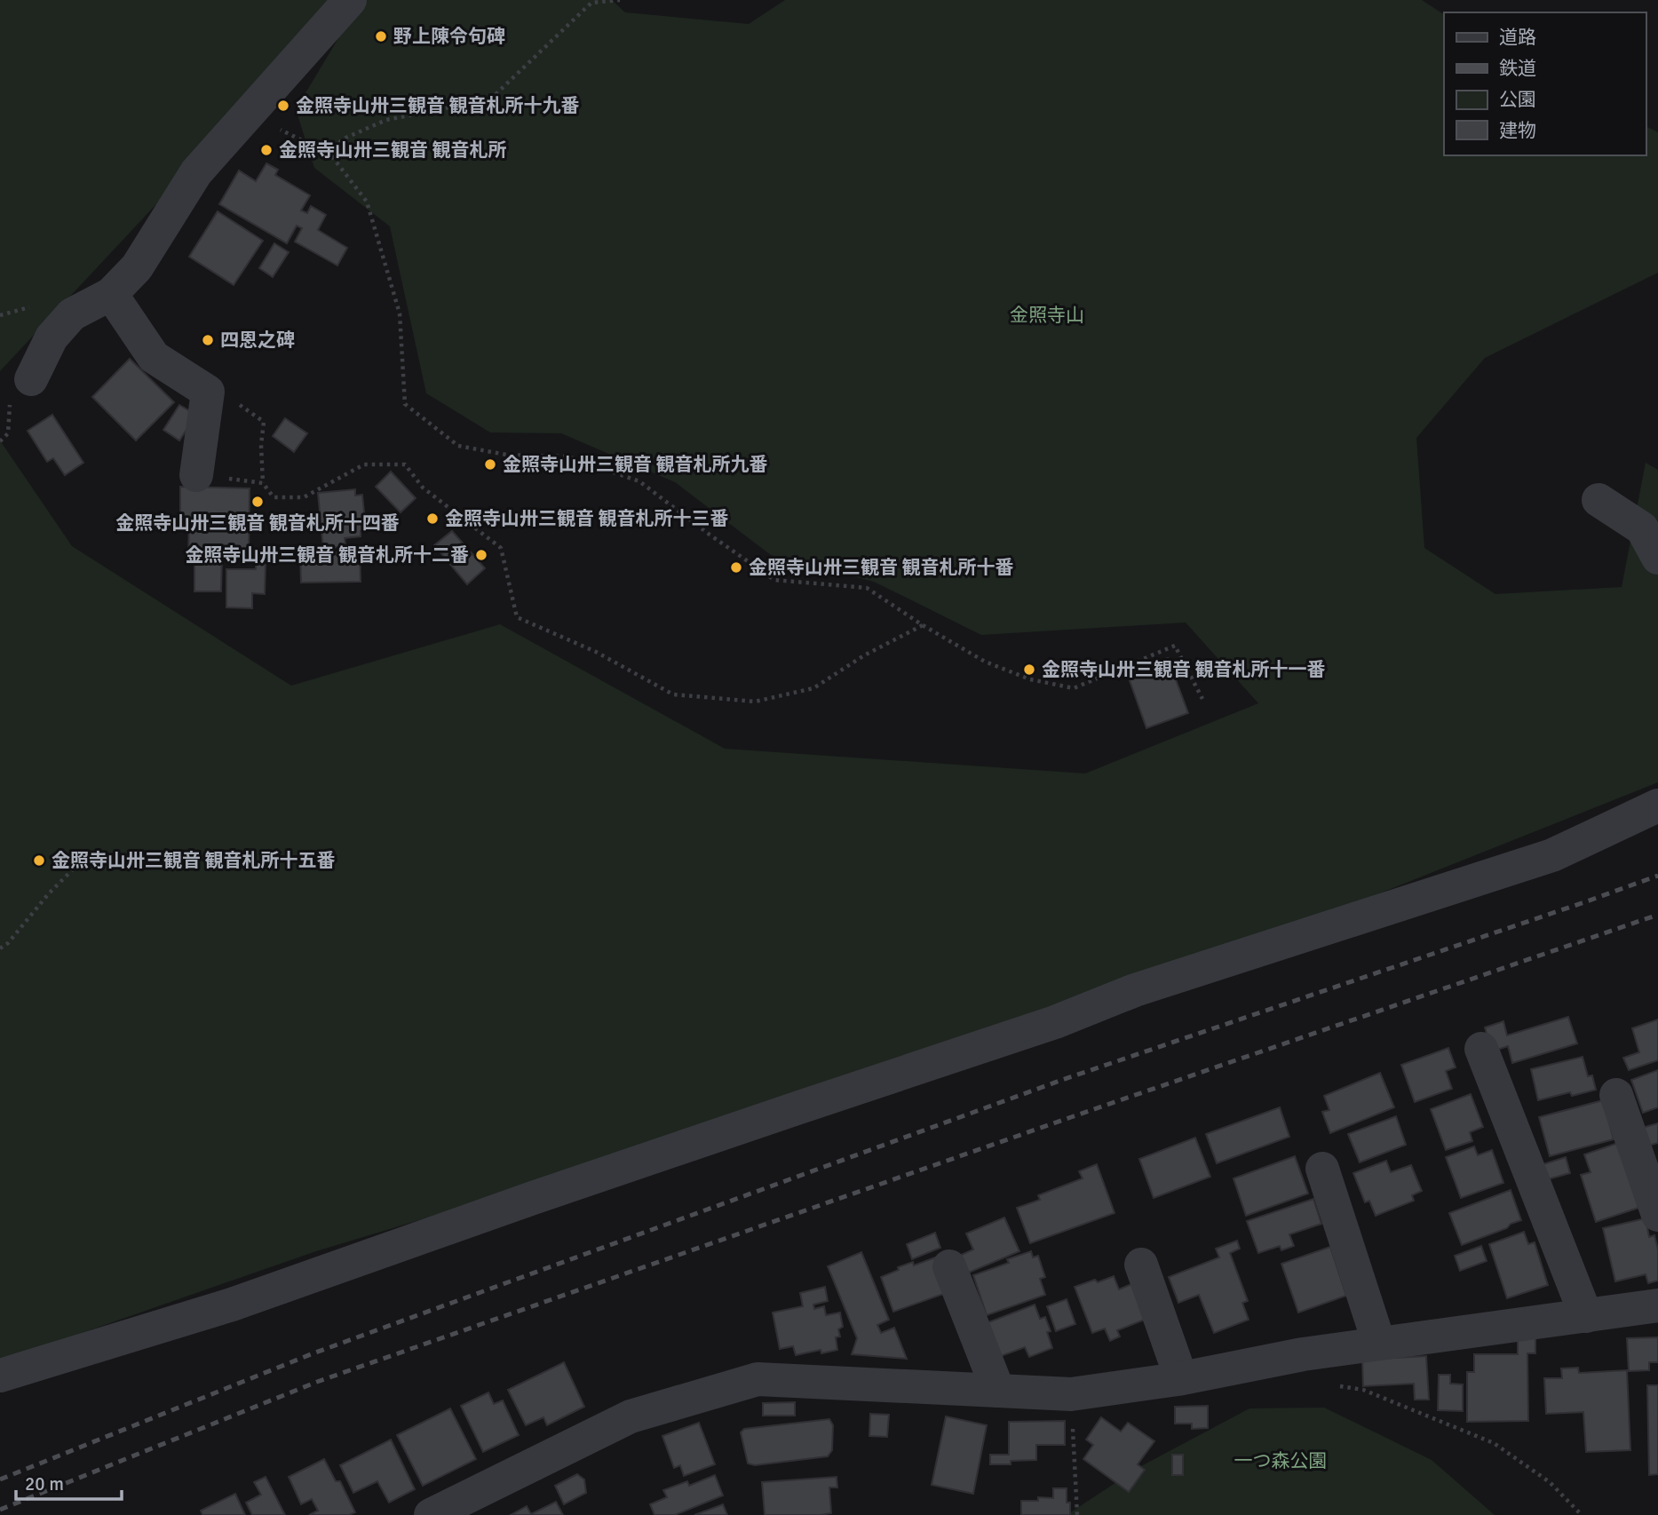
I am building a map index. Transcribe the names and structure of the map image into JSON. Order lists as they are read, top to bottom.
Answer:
{
  "parks": ["金照寺山", "一つ森公園"],
  "places": [
    "野上陳令句碑",
    "金照寺山卅三観音 観音札所十九番",
    "金照寺山卅三観音 観音札所",
    "四恩之碑",
    "金照寺山卅三観音 観音札所九番",
    "金照寺山卅三観音 観音札所十四番",
    "金照寺山卅三観音 観音札所十三番",
    "金照寺山卅三観音 観音札所十二番",
    "金照寺山卅三観音 観音札所十番",
    "金照寺山卅三観音 観音札所十一番",
    "金照寺山卅三観音 観音札所十五番"
  ],
  "legend": [
    "道路",
    "鉄道",
    "公園",
    "建物"
  ],
  "scale_bar": "20 m"
}
